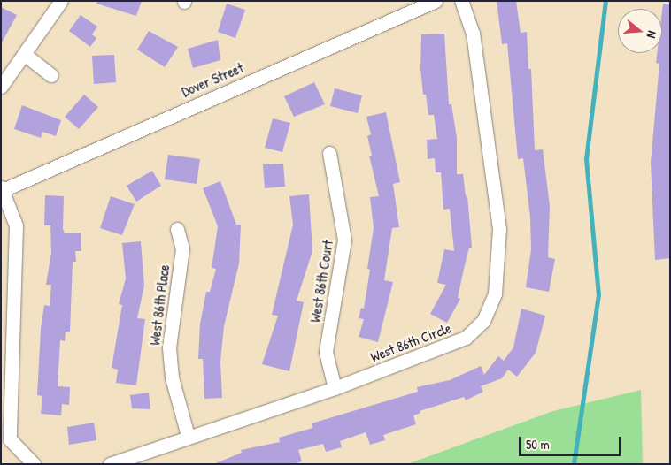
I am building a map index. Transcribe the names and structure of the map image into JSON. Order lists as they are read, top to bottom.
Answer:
{
  "streets": {
    "street": [
      "Dover Street",
      "West 86th Court",
      "West 86th Place",
      "West 86th Circle"
    ]
  },
  "crossings": [
    ["West 86th Court", "West 86th Circle"],
    ["West 86th Place", "West 86th Circle"]
  ],
  "scale_bar": "50 m",
  "north": "right"
}
